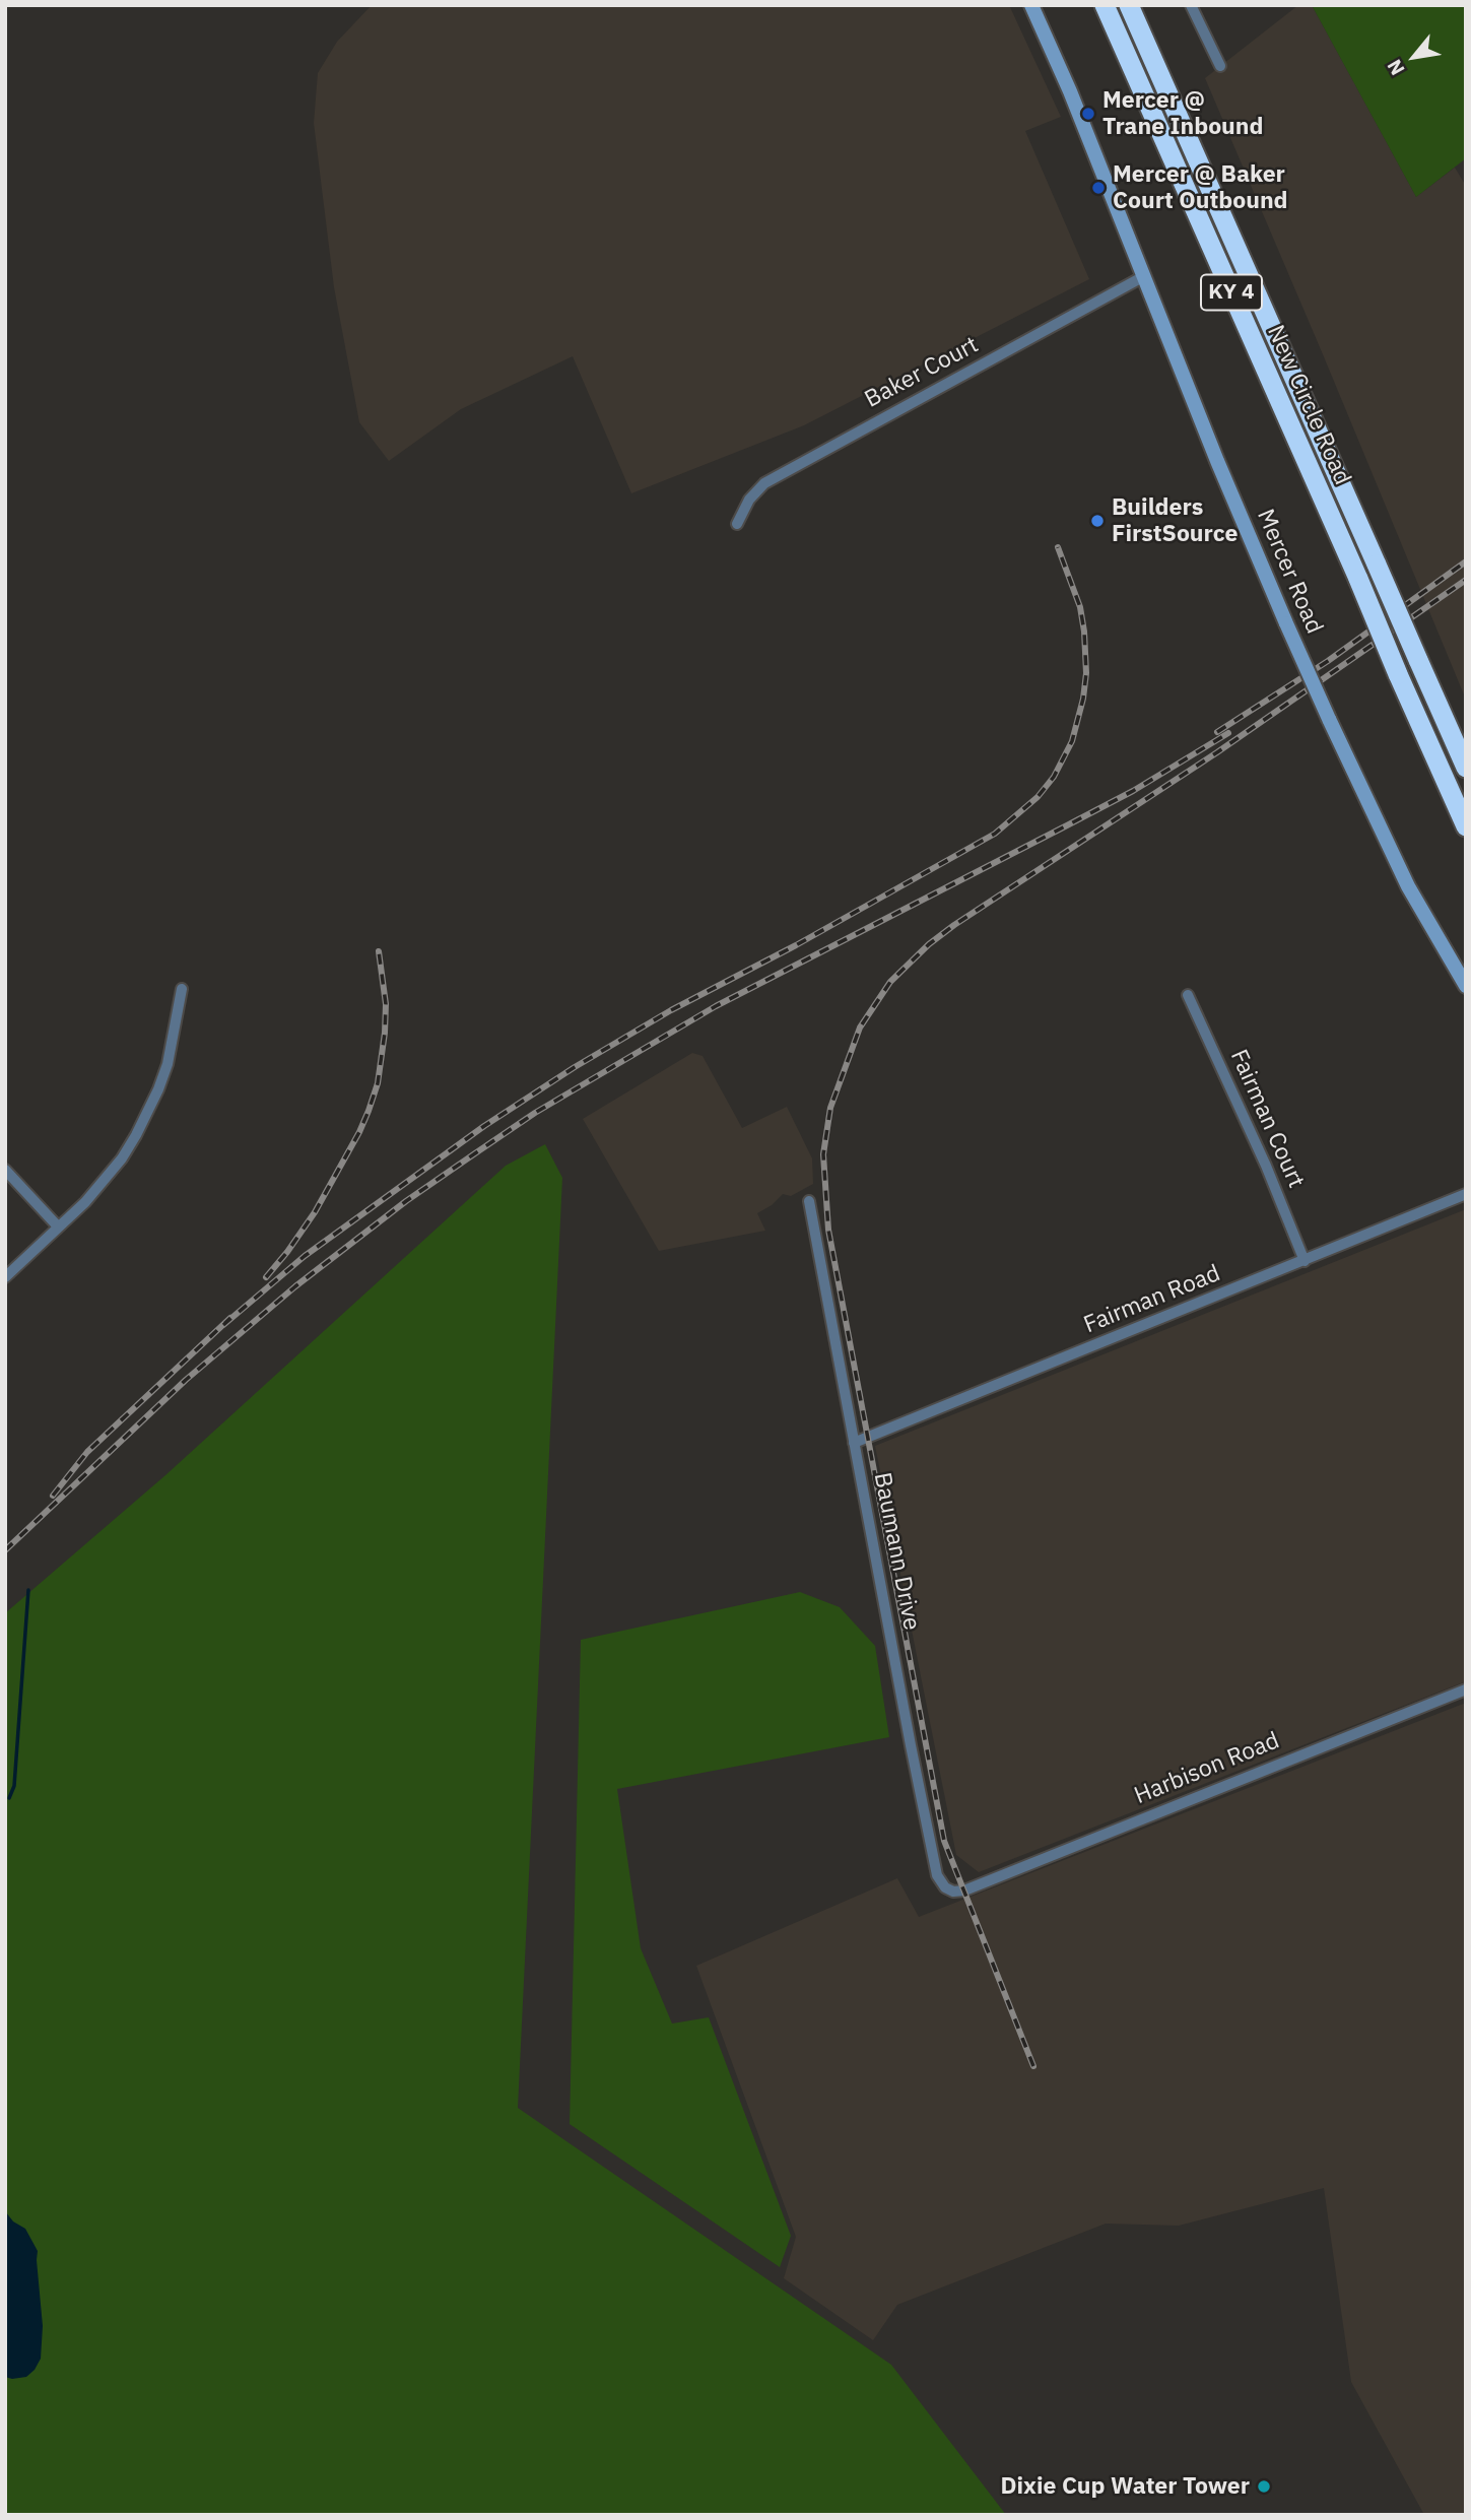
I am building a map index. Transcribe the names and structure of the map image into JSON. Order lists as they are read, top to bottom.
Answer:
{
  "streets": {
    "highway": ["KY 4", "New Circle Road"],
    "street": [
      "Baker Court",
      "Mercer Road",
      "Fairman Court",
      "Fairman Road",
      "Baumann Drive",
      "Harbison Road"
    ]
  },
  "crossings": [
    ["Baker Court", "Mercer Road"],
    ["Fairman Court", "Fairman Road"],
    ["Fairman Road", "Baumann Drive"],
    ["Baumann Drive", "Harbison Road"]
  ],
  "places": [
    "Mercer @ Trane Inbound",
    "Mercer @ Baker Court Outbound",
    "Builders FirstSource",
    "Dixie Cup Water Tower"
  ],
  "north": "bottom left"
}
